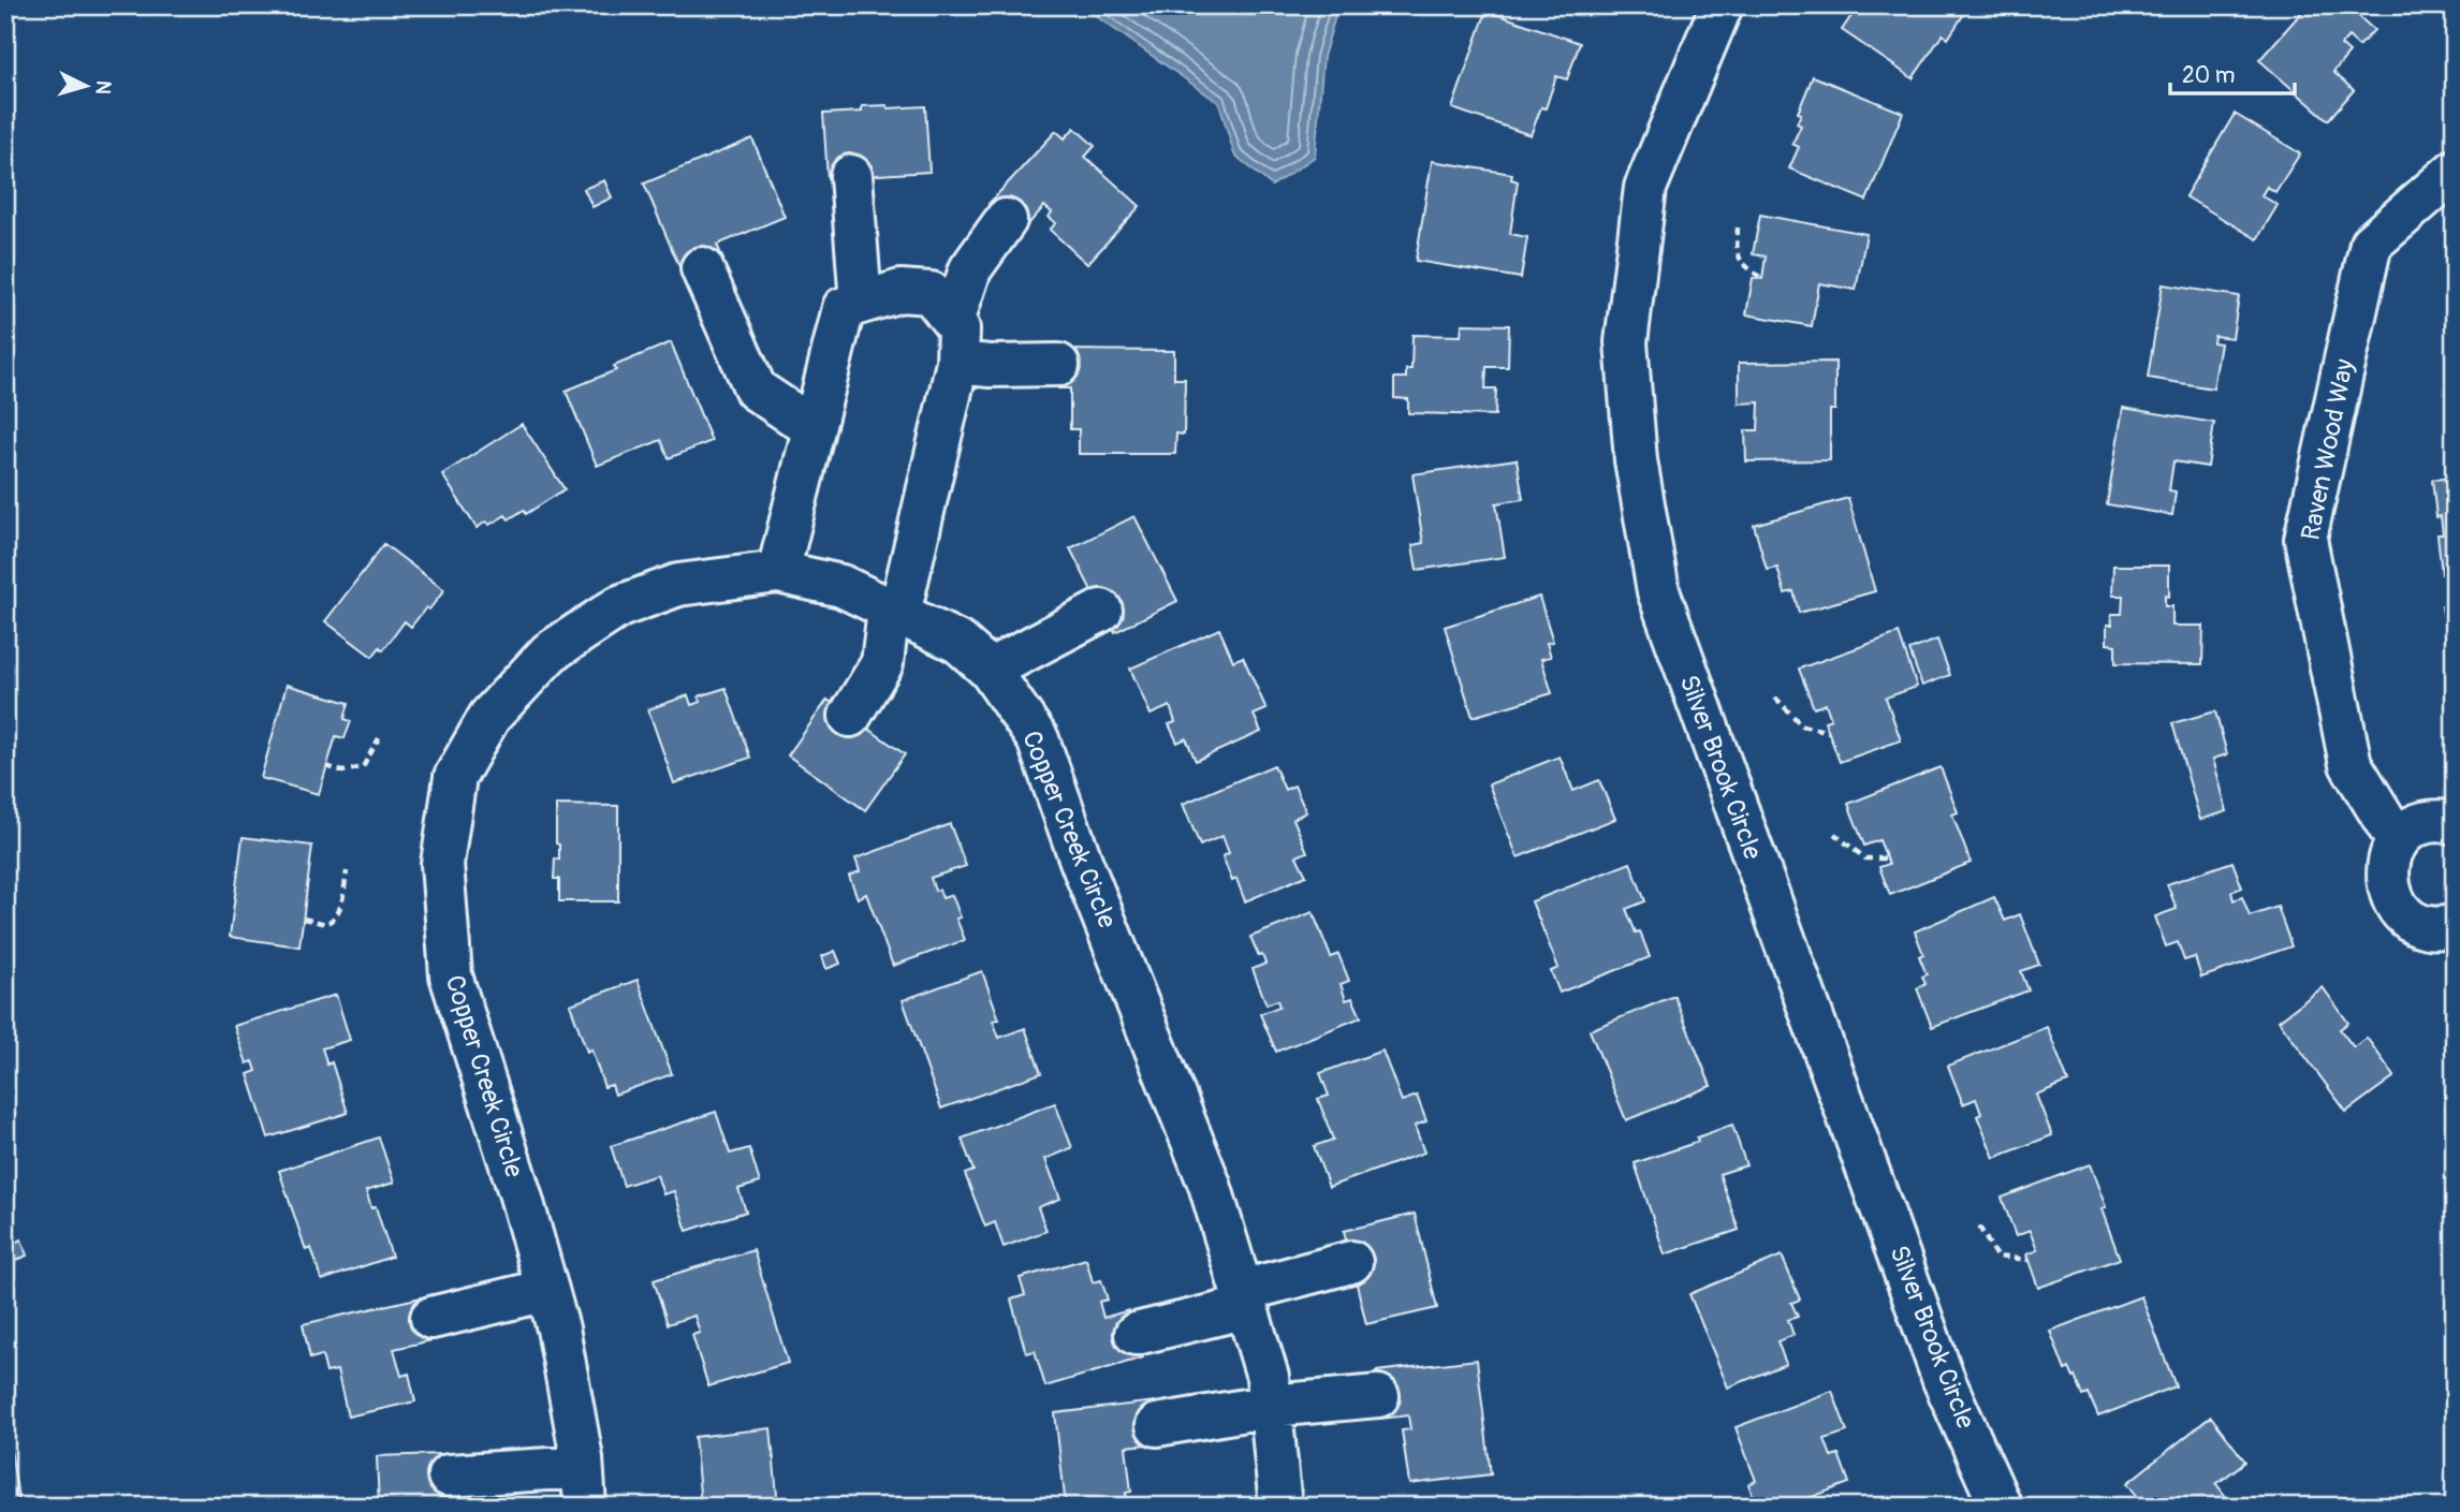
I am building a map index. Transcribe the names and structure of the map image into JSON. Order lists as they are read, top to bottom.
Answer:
{
  "streets": {
    "street": ["Raven Wood Way", "Silver Brook Circle", "Copper Creek Circle"]
  },
  "scale_bar": "20 m",
  "north": "right"
}
